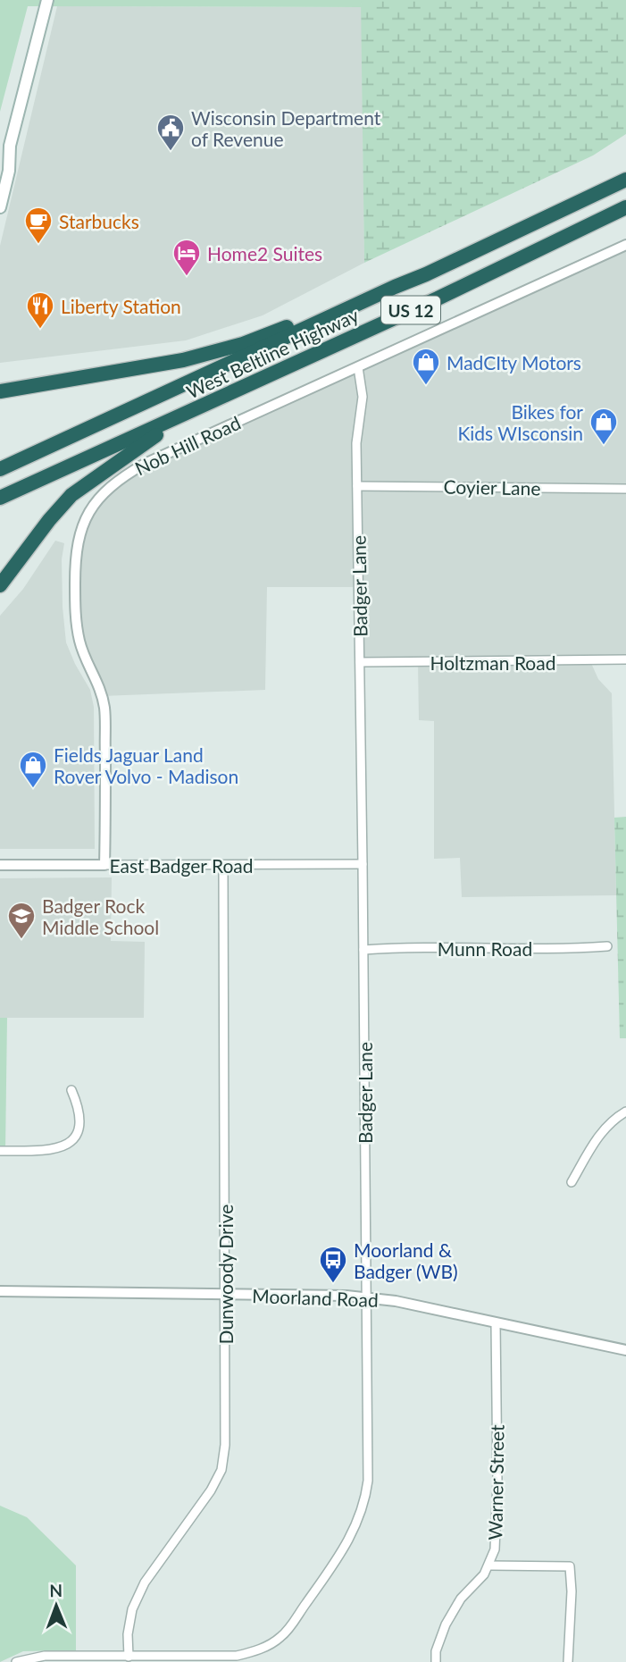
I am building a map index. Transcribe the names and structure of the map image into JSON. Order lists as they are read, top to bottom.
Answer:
{
  "streets": {
    "highway": ["US 12", "West Beltline Highway"],
    "street": [
      "Nob Hill Road",
      "Coyier Lane",
      "Badger Lane",
      "Holtzman Road",
      "East Badger Road",
      "Munn Road",
      "Dunwoody Drive",
      "Moorland Road",
      "Warner Street"
    ]
  },
  "crossings": [
    ["Nob Hill Road", "Badger Lane"],
    ["Nob Hill Road", "East Badger Road"],
    ["Coyier Lane", "Badger Lane"],
    ["Badger Lane", "Holtzman Road"],
    ["Badger Lane", "East Badger Road"],
    ["Badger Lane", "Munn Road"],
    ["Badger Lane", "Dunwoody Drive"],
    ["Badger Lane", "Moorland Road"],
    ["East Badger Road", "Dunwoody Drive"],
    ["Dunwoody Drive", "Moorland Road"],
    ["Moorland Road", "Warner Street"]
  ],
  "places": {
    "public building": ["Wisconsin Department of Revenue"],
    "cafe": ["Starbucks"],
    "hotel": ["Home2 Suites"],
    "restaurant": ["Liberty Station"],
    "shop": ["MadCIty Motors", "Bikes for Kids WIsconsin", "Fields Jaguar Land Rover Volvo - Madison"],
    "school or university": ["Badger Rock Middle School"],
    "bus stop": ["Moorland & Badger (WB)"]
  },
  "north": "top"
}
